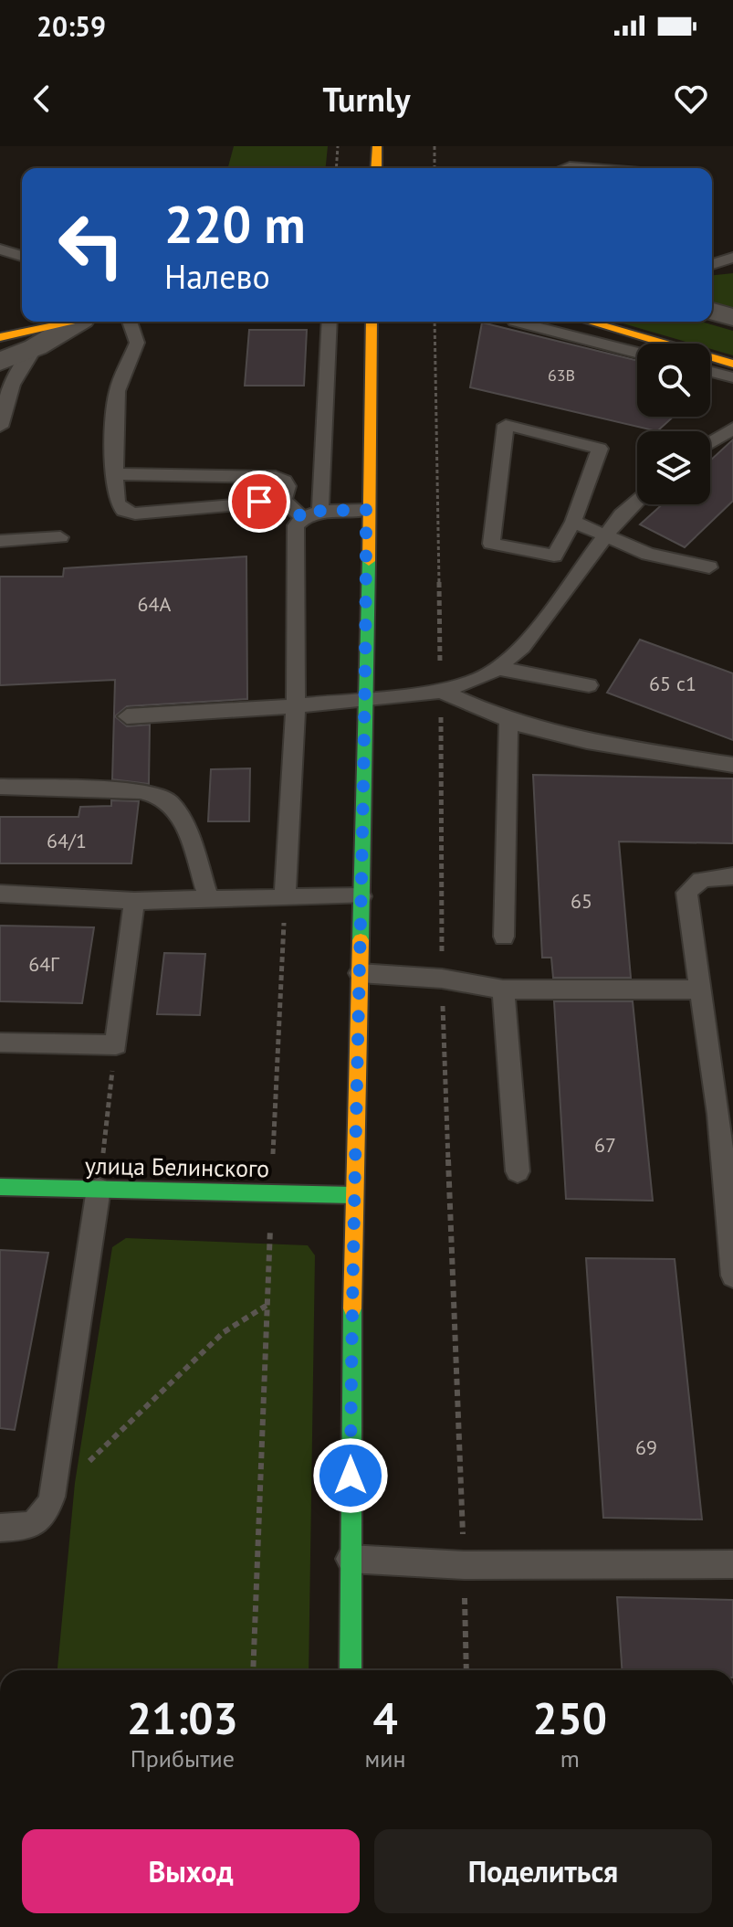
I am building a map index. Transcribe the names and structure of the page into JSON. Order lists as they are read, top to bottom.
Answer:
{
  "streets": {
    "main road": ["улица Белинского"]
  },
  "house_numbers": [
    "63В",
    "64А",
    "65 с1",
    "64/1",
    "65",
    "64Г",
    "67",
    "69"
  ],
  "page": {
    "status": "20:59",
    "header": "Turnly",
    "turn": ["220 m", "Налево"],
    "eta": [
      "21:03",
      "Прибытие",
      "4",
      "мин",
      "250",
      "m"
    ],
    "buttons": ["Выход", "Поделиться"]
  }
}
